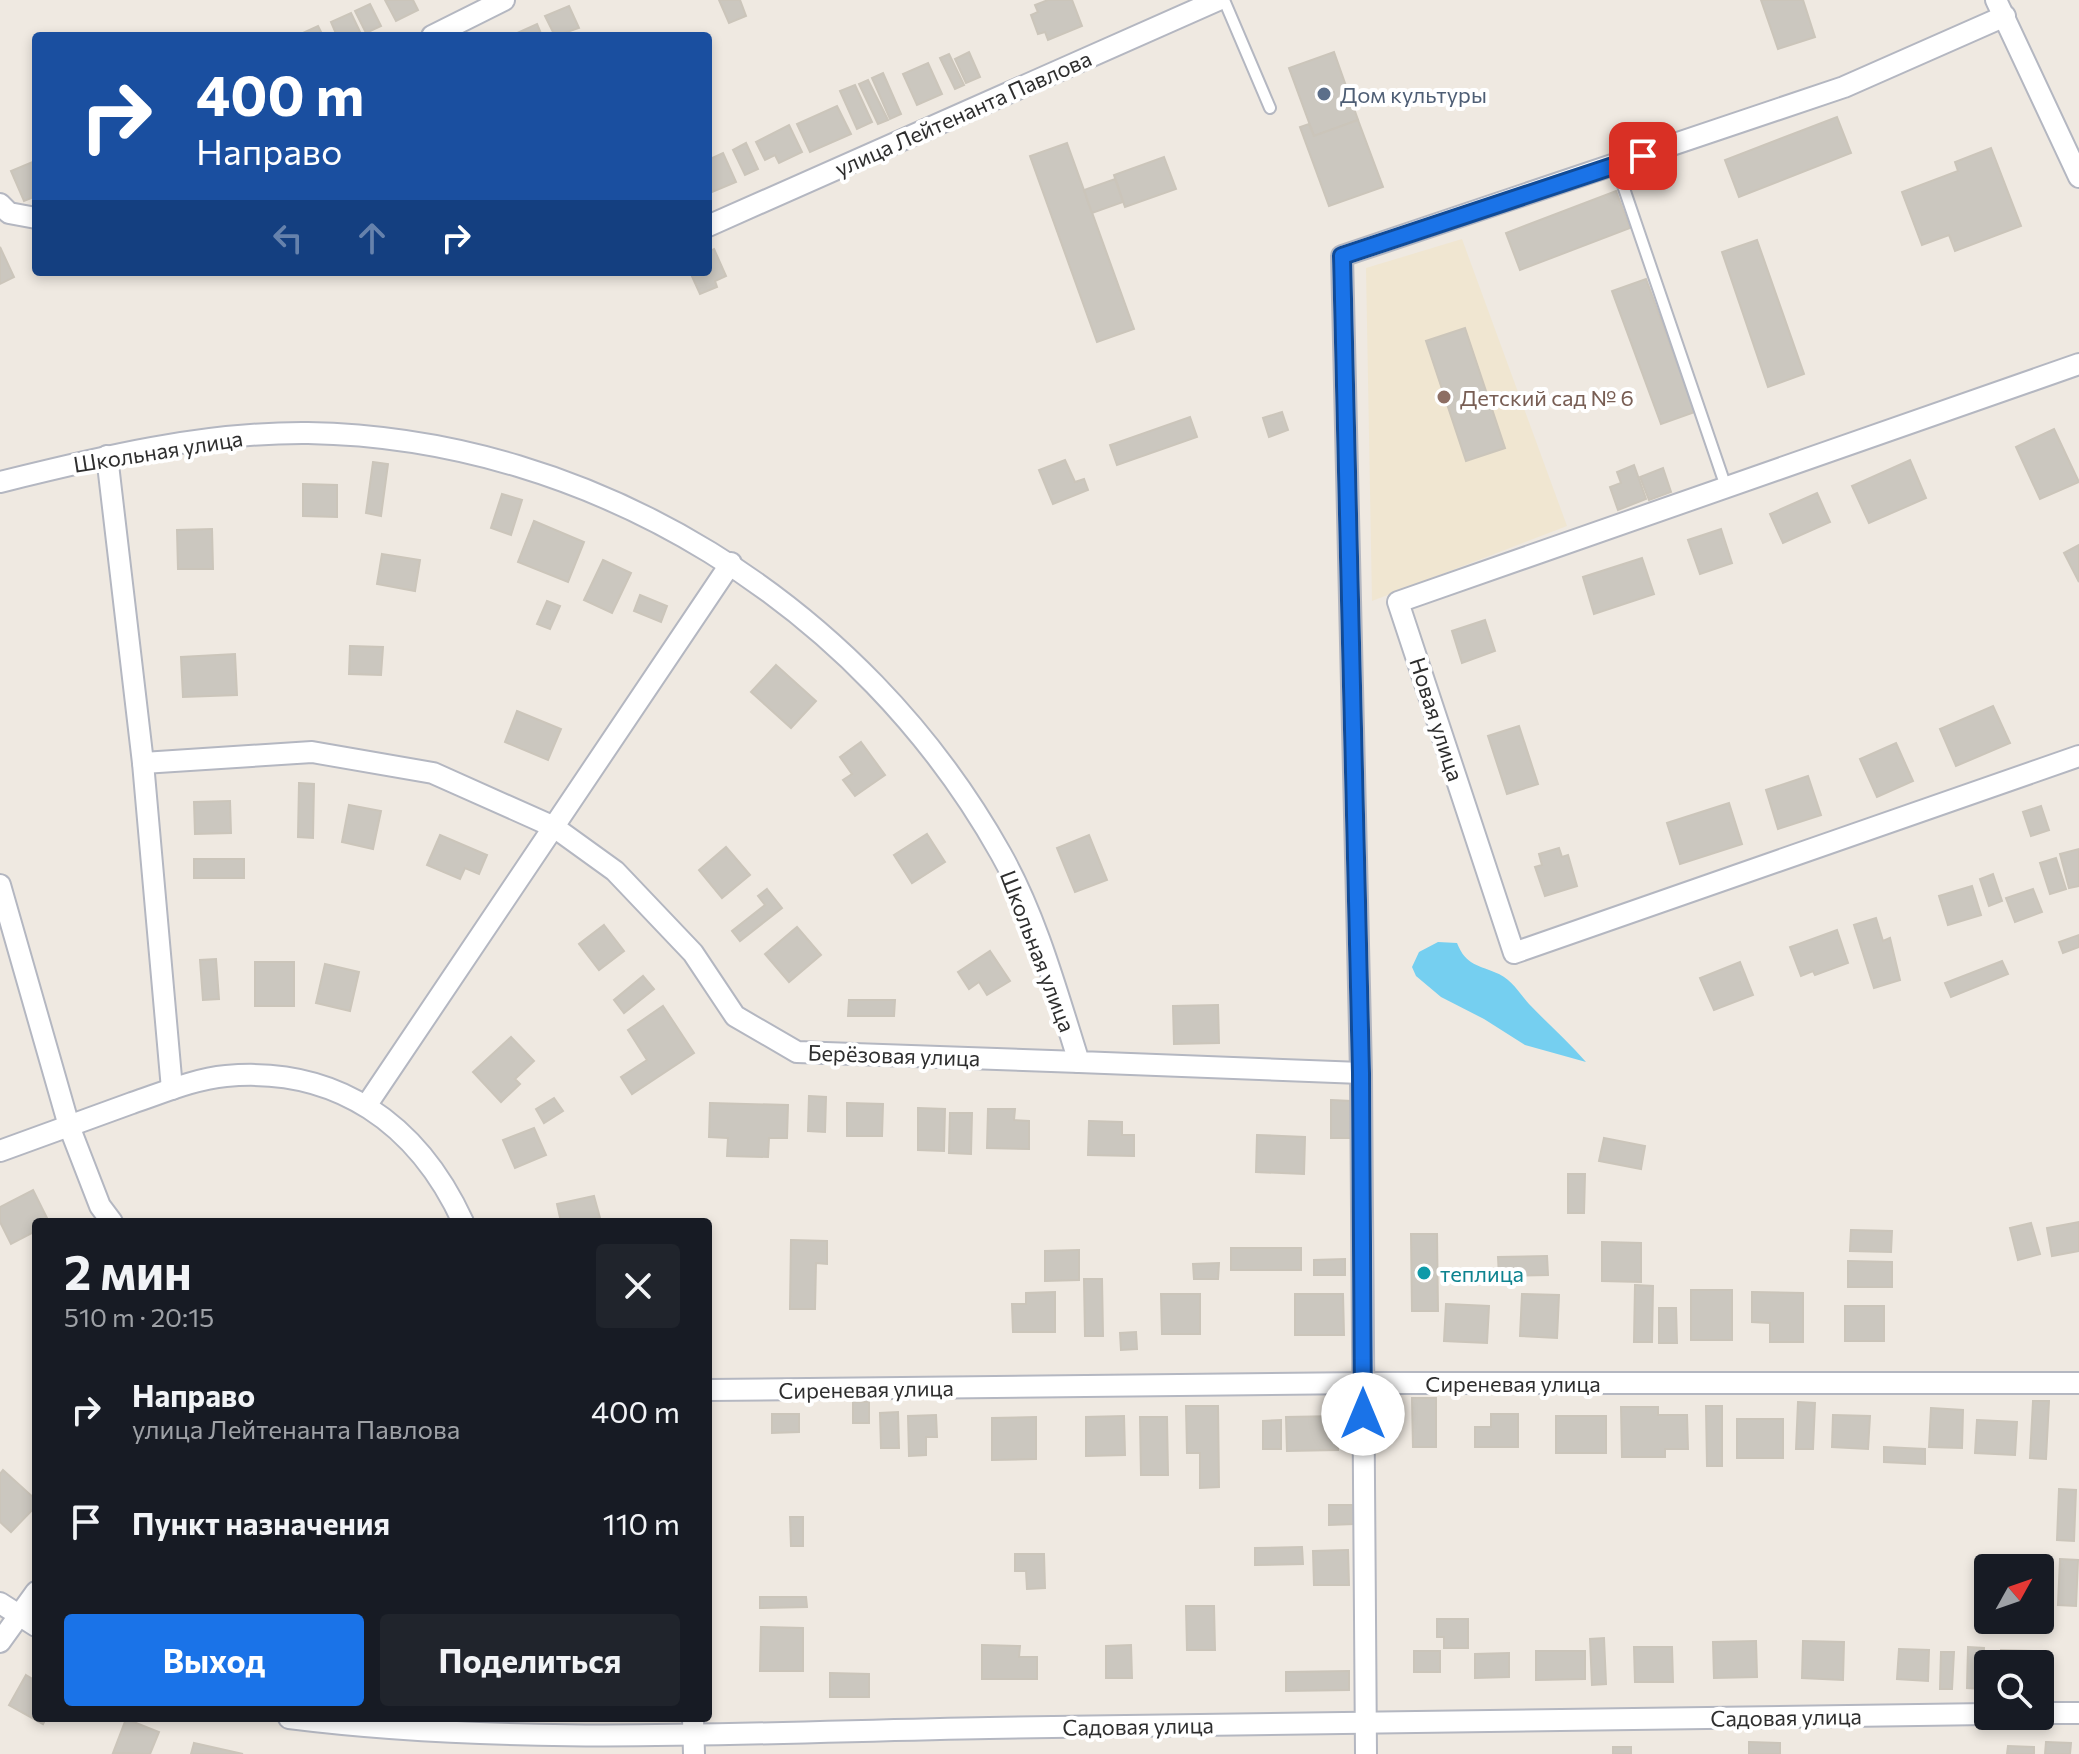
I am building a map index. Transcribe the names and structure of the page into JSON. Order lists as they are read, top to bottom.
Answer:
{
  "streets": {
    "street": [
      "улица Лейтенанта Павлова",
      "Школьная улица",
      "Новая улица",
      "Берёзовая улица",
      "Сиреневая улица",
      "Садовая улица"
    ]
  },
  "crossings": [
    ["Школьная улица", "Берёзовая улица"]
  ],
  "places": ["Дом культуры", "Детский сад № 6", "теплица"],
  "north": "top right",
  "page": {
    "turn": ["400 m", "Направо"],
    "heading": ["2 мин", "510 m · 20:15"],
    "list": [
      {
        "name": "Направо",
        "note": "улица Лейтенанта Павлова",
        "value": "400 m"
      },
      {
        "name": "Пункт назначения",
        "value": "110 m"
      }
    ],
    "buttons": ["Выход", "Поделиться"]
  }
}
